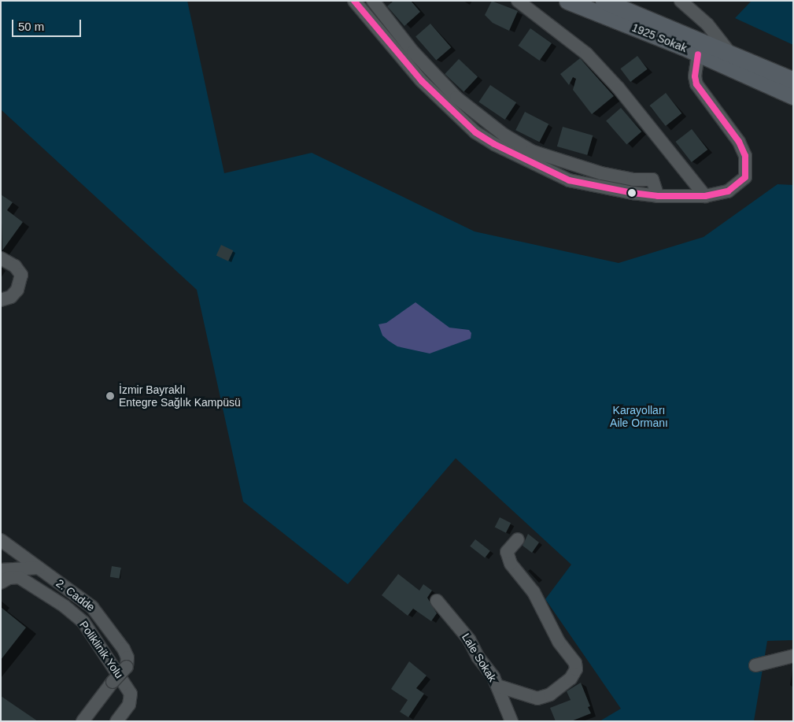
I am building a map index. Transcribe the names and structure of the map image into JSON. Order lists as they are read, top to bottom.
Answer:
{
  "streets": {
    "main road": ["1925 Sokak"],
    "street": ["2. Cadde", "Poliklinik Yolu", "Lale Sokak"]
  },
  "parks": ["Karayolları Aile Ormanı"],
  "places": ["İzmir Bayraklı Entegre Sağlık Kampüsü"],
  "scale_bar": "50 m"
}
